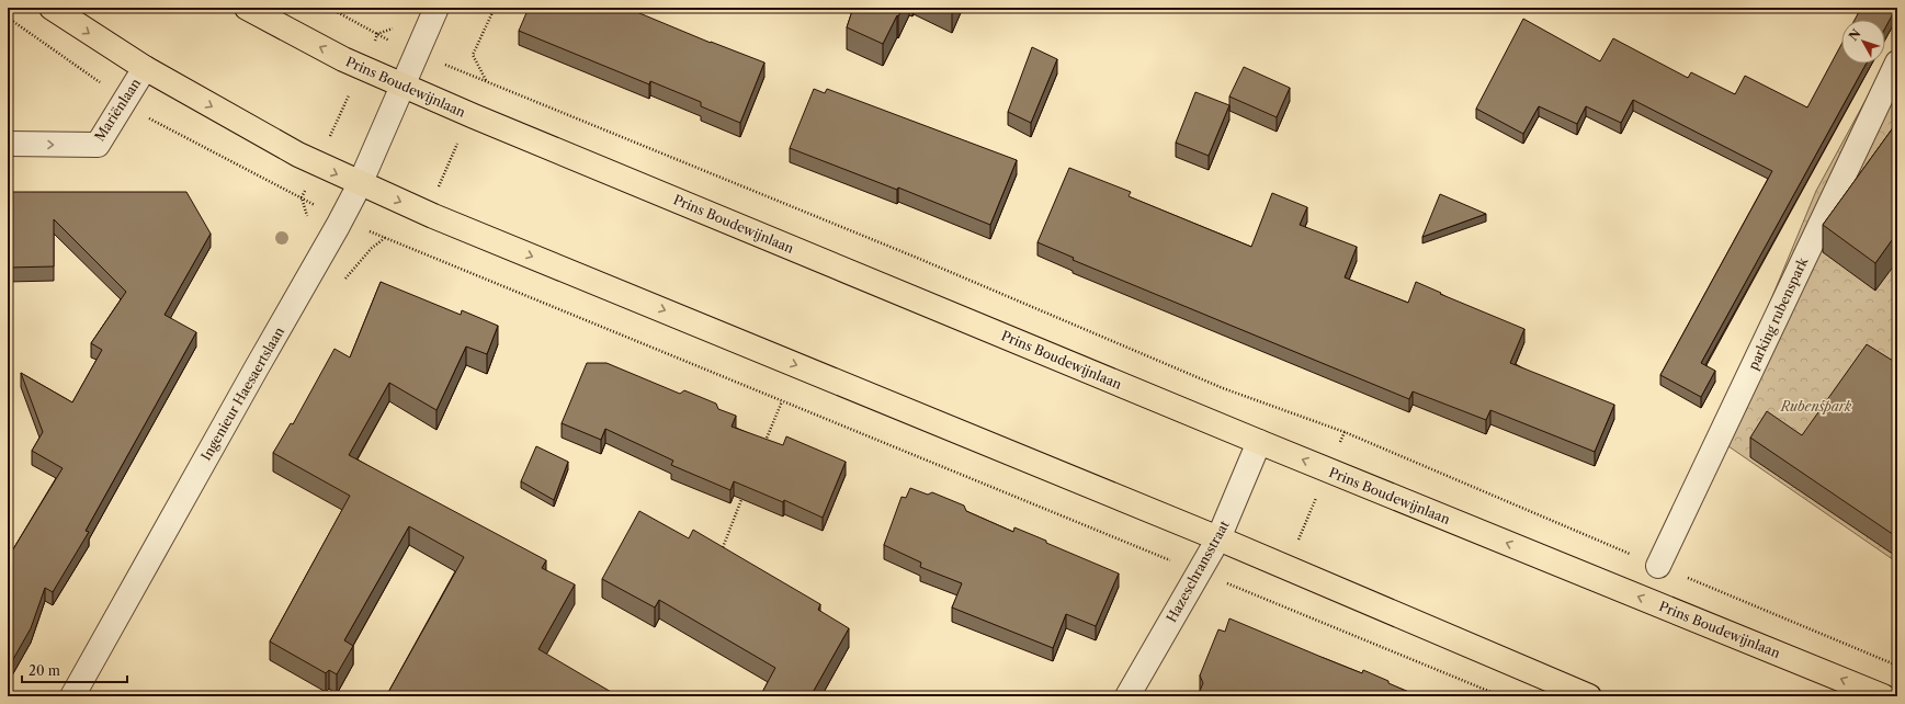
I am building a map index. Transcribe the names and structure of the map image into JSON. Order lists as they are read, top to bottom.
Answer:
{
  "streets": {
    "main road": ["Prins Boudewijnlaan"],
    "street": [
      "Mariënlaan",
      "parking rubenspark",
      "Ingenieur Haesaertslaan",
      "Hazeschransstraat"
    ]
  },
  "crossings": [
    ["Prins Boudewijnlaan", "Ingenieur Haesaertslaan"],
    ["Prins Boudewijnlaan", "Hazeschransstraat"]
  ],
  "one_way": ["Mariënlaan"],
  "parks": ["Rubenspark"],
  "scale_bar": "20 m",
  "north": "top left"
}
